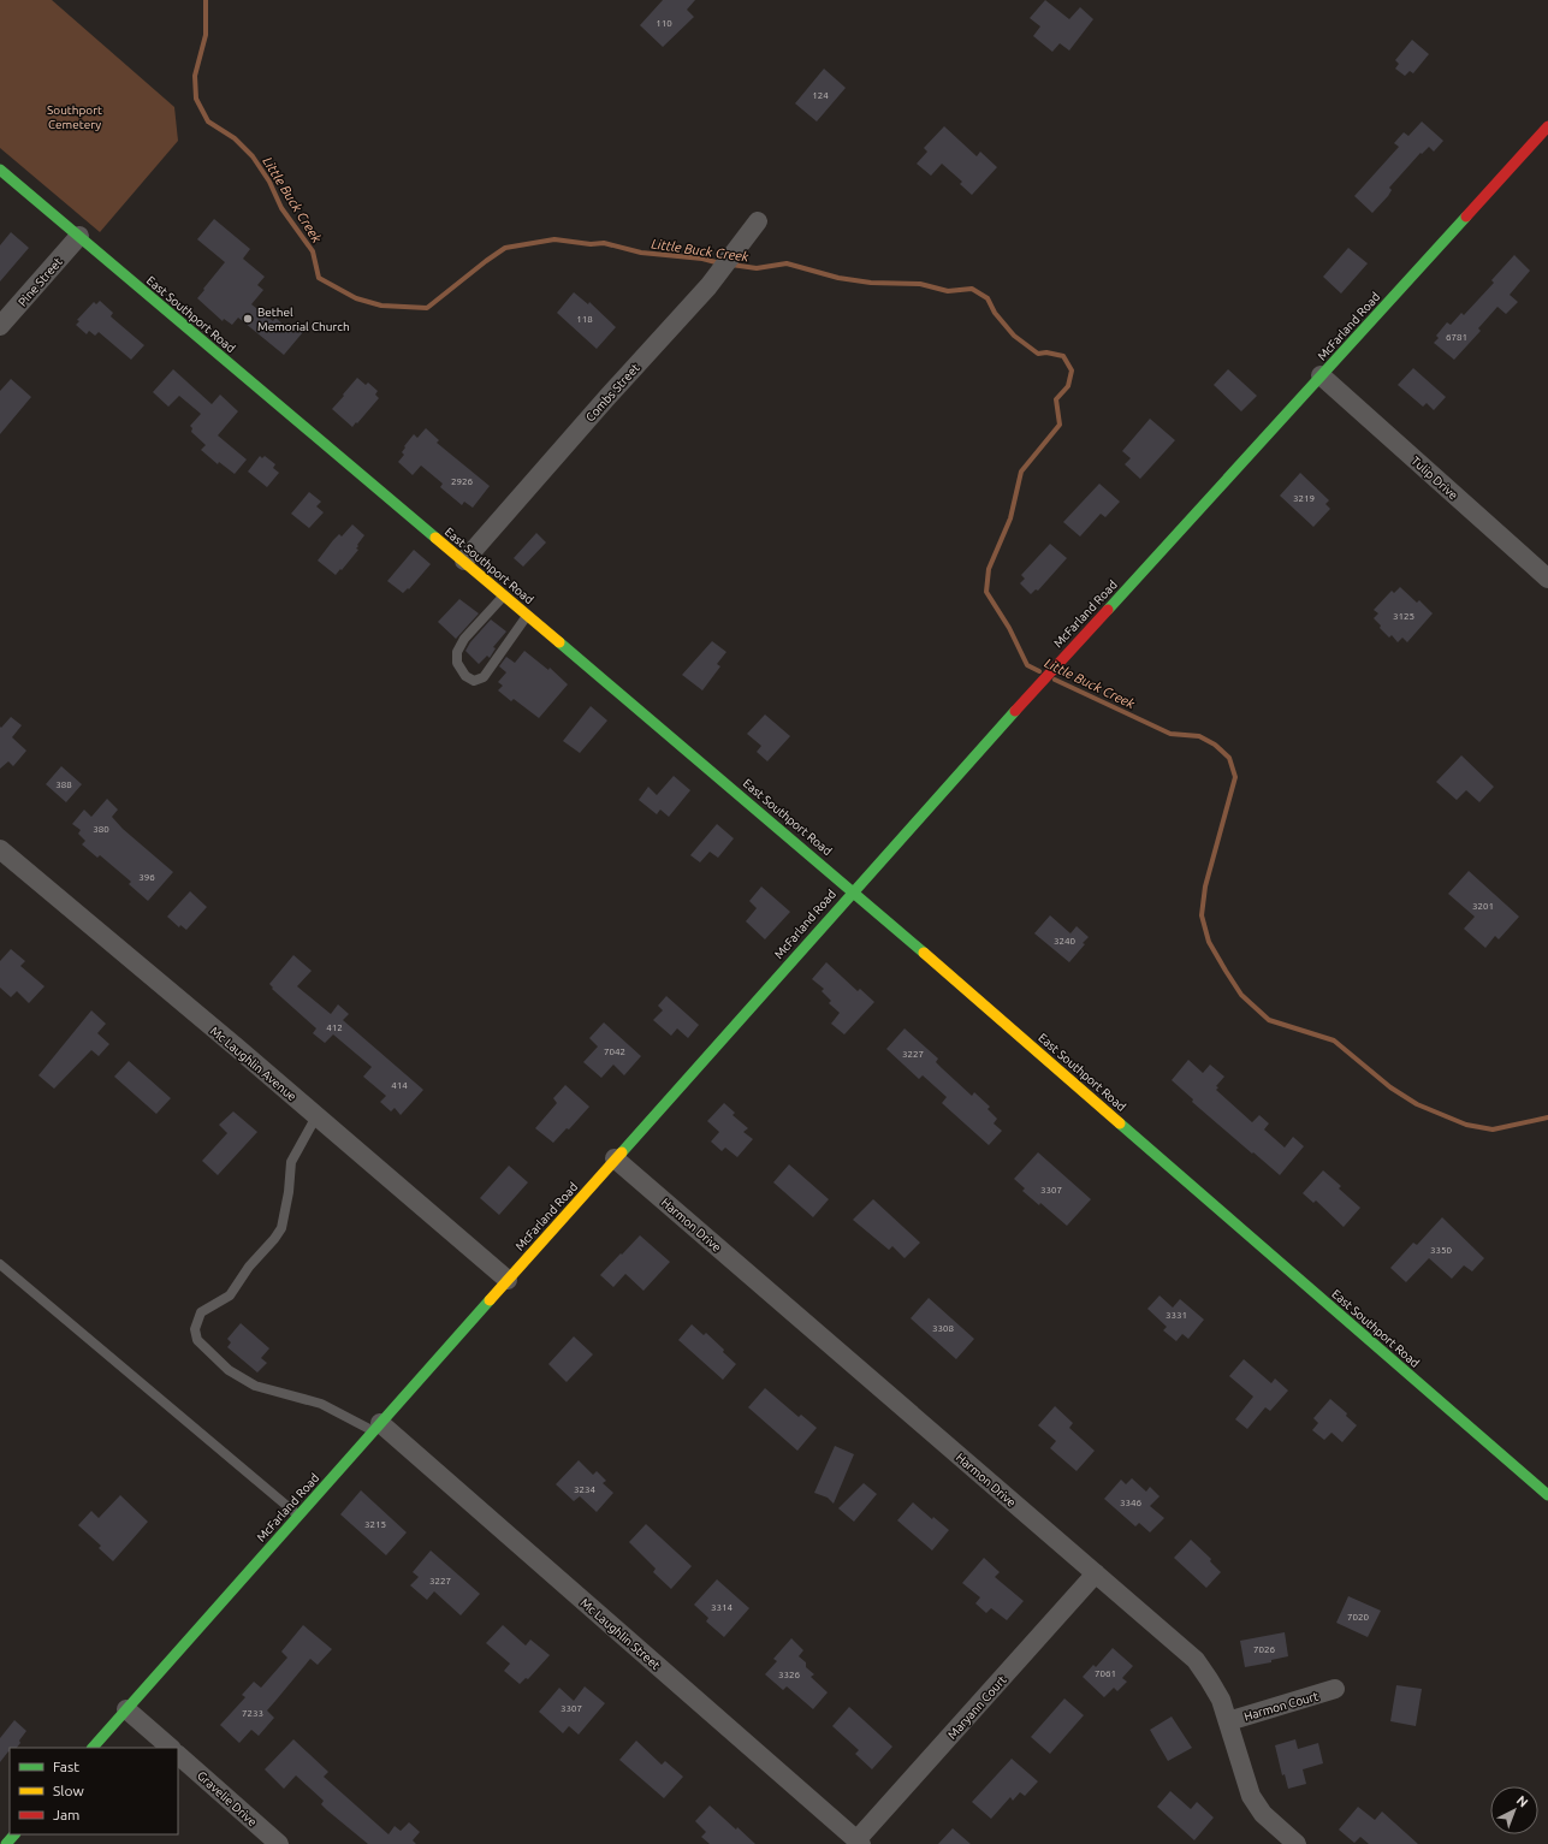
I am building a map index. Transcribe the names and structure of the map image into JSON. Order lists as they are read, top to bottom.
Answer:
{
  "streets": {
    "street": [
      "Pine Street",
      "East Southport Road",
      "McFarland Road",
      "Combs Street",
      "Tulip Drive",
      "Mc Laughlin Avenue",
      "Harmon Drive",
      "Mc Laughlin Street",
      "Harmon Court",
      "Maryann Court",
      "Gravelie Drive"
    ]
  },
  "crossings": [
    ["Pine Street", "East Southport Road"],
    ["East Southport Road", "McFarland Road"],
    ["East Southport Road", "Combs Street"],
    ["McFarland Road", "Tulip Drive"],
    ["McFarland Road", "Mc Laughlin Avenue"],
    ["McFarland Road", "Harmon Drive"],
    ["McFarland Road", "Mc Laughlin Street"],
    ["Harmon Drive", "Harmon Court"],
    ["Harmon Drive", "Maryann Court"],
    ["Mc Laughlin Street", "Maryann Court"]
  ],
  "water": ["Little Buck Creek"],
  "parks": ["Southport Cemetery"],
  "places": ["Bethel Memorial Church"],
  "house_numbers": [
    "110",
    "124",
    "118",
    "6781",
    "2926",
    "3219",
    "3125",
    "388",
    "380",
    "396",
    "3201",
    "3240",
    "412",
    "7042",
    "3227",
    "414",
    "3307",
    "3350",
    "3331",
    "3308",
    "3234",
    "3346",
    "3215",
    "3227",
    "3314",
    "7020",
    "7026",
    "7061",
    "3326",
    "3307",
    "7233"
  ],
  "legend": ["Fast", "Slow", "Jam"],
  "north": "top right"
}
